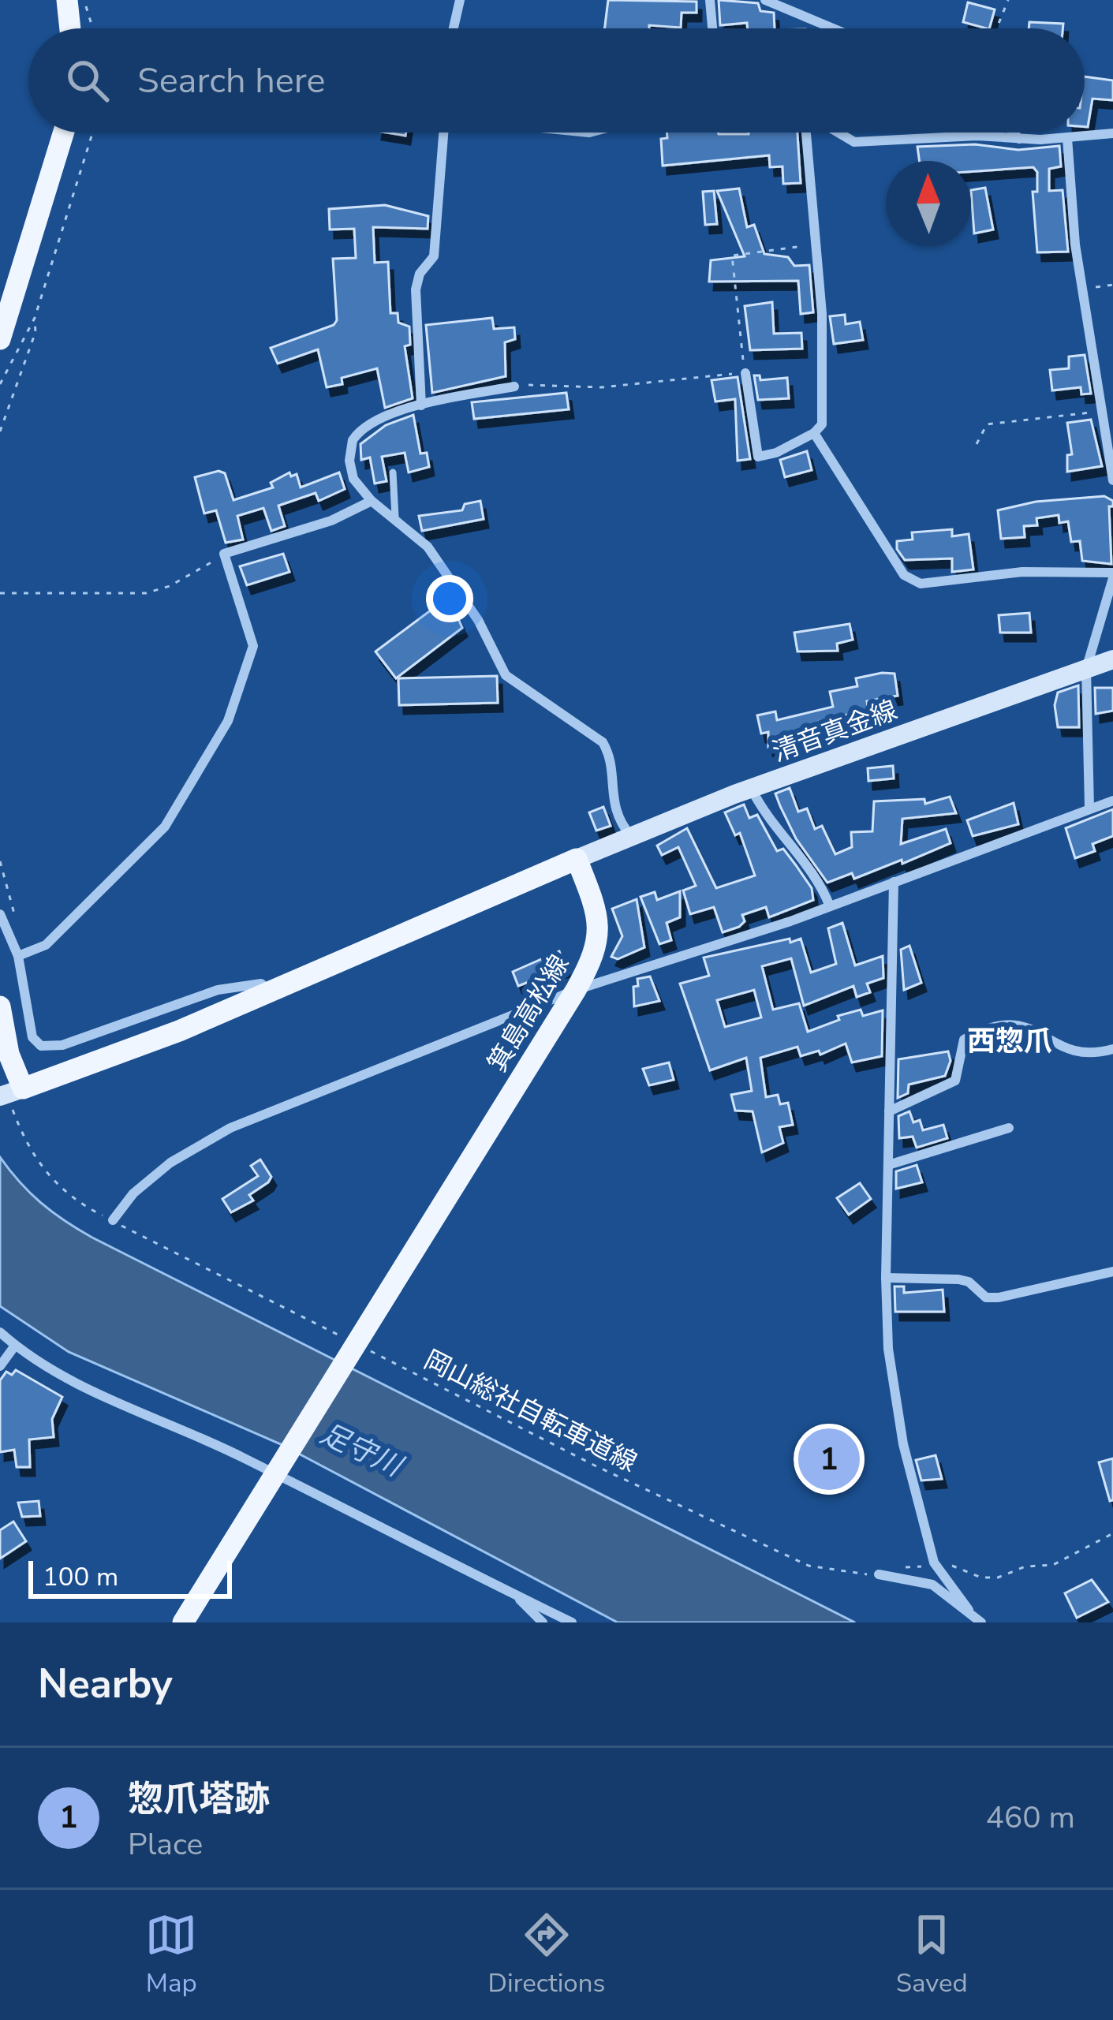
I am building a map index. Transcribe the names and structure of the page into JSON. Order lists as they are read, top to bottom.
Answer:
{
  "streets": {
    "main road": ["清音真金線", "箕島高松線"],
    "path": ["岡山総社自転車道線"]
  },
  "crossings": [
    ["清音真金線", "箕島高松線"],
    ["箕島高松線", "岡山総社自転車道線"]
  ],
  "districts": ["西惣爪"],
  "water": ["足守川"],
  "scale_bar": "100 m",
  "north": "top",
  "page": {
    "search": "Search here",
    "pins": "1",
    "scale": "100 m",
    "heading": "Nearby",
    "list": [
      {
        "mark": "1",
        "name": "惣爪塔跡",
        "note": "Place",
        "value": "460 m"
      }
    ],
    "nav": ["Map", "Directions", "Saved"]
  }
}
